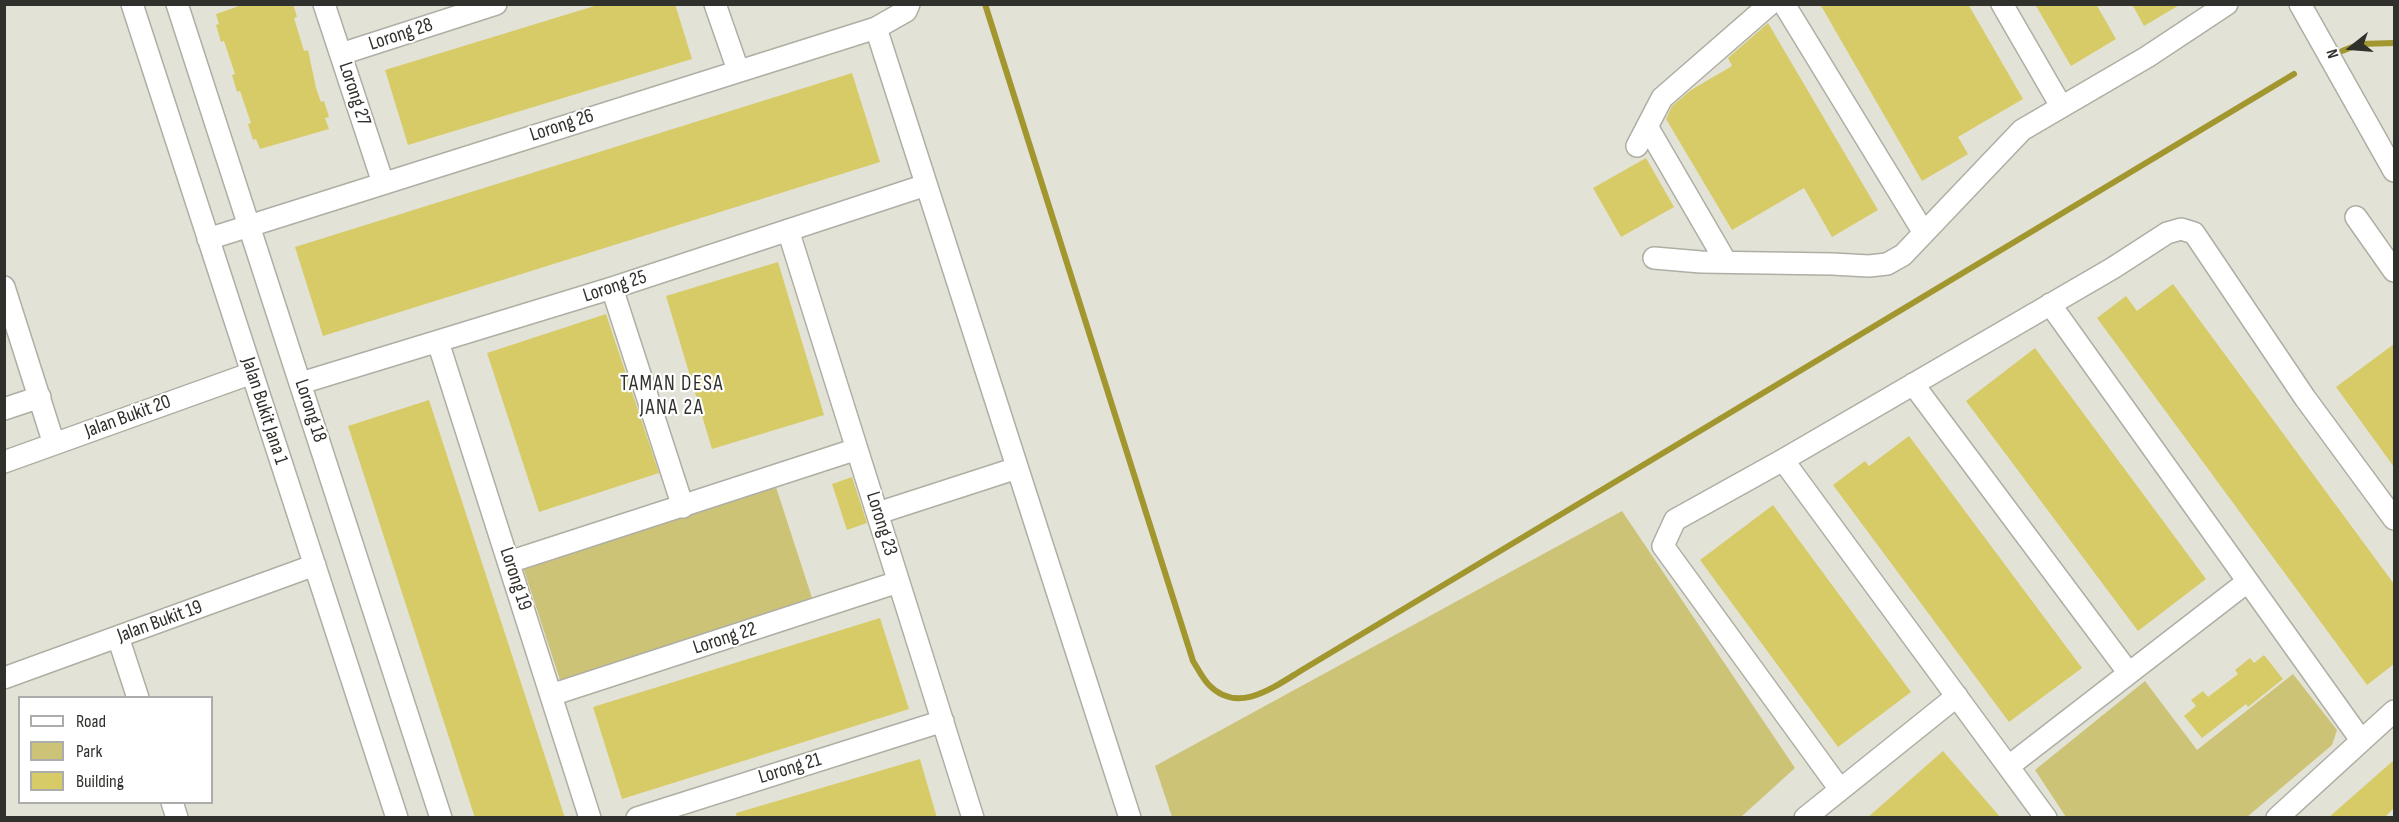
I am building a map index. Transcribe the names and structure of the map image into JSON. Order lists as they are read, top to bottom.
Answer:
{
  "streets": {
    "street": [
      "Lorong 28",
      "Lorong 27",
      "Lorong 26",
      "Lorong 25",
      "Jalan Bukit Jana 1",
      "Lorong 18",
      "Jalan Bukit 20",
      "Lorong 23",
      "Lorong 19",
      "Jalan Bukit 19",
      "Lorong 22",
      "Lorong 21"
    ]
  },
  "crossings": [
    ["Lorong 28", "Lorong 27"],
    ["Lorong 27", "Lorong 26"],
    ["Lorong 26", "Jalan Bukit Jana 1"],
    ["Lorong 26", "Lorong 18"],
    ["Lorong 25", "Lorong 18"],
    ["Lorong 25", "Lorong 23"],
    ["Lorong 25", "Lorong 19"],
    ["Jalan Bukit Jana 1", "Jalan Bukit 20"],
    ["Jalan Bukit Jana 1", "Jalan Bukit 19"],
    ["Lorong 23", "Lorong 22"],
    ["Lorong 23", "Lorong 21"],
    ["Lorong 19", "Lorong 22"]
  ],
  "districts": ["TAMAN DESA JANA 2A"],
  "legend": ["Road", "Park", "Building"],
  "north": "left"
}
